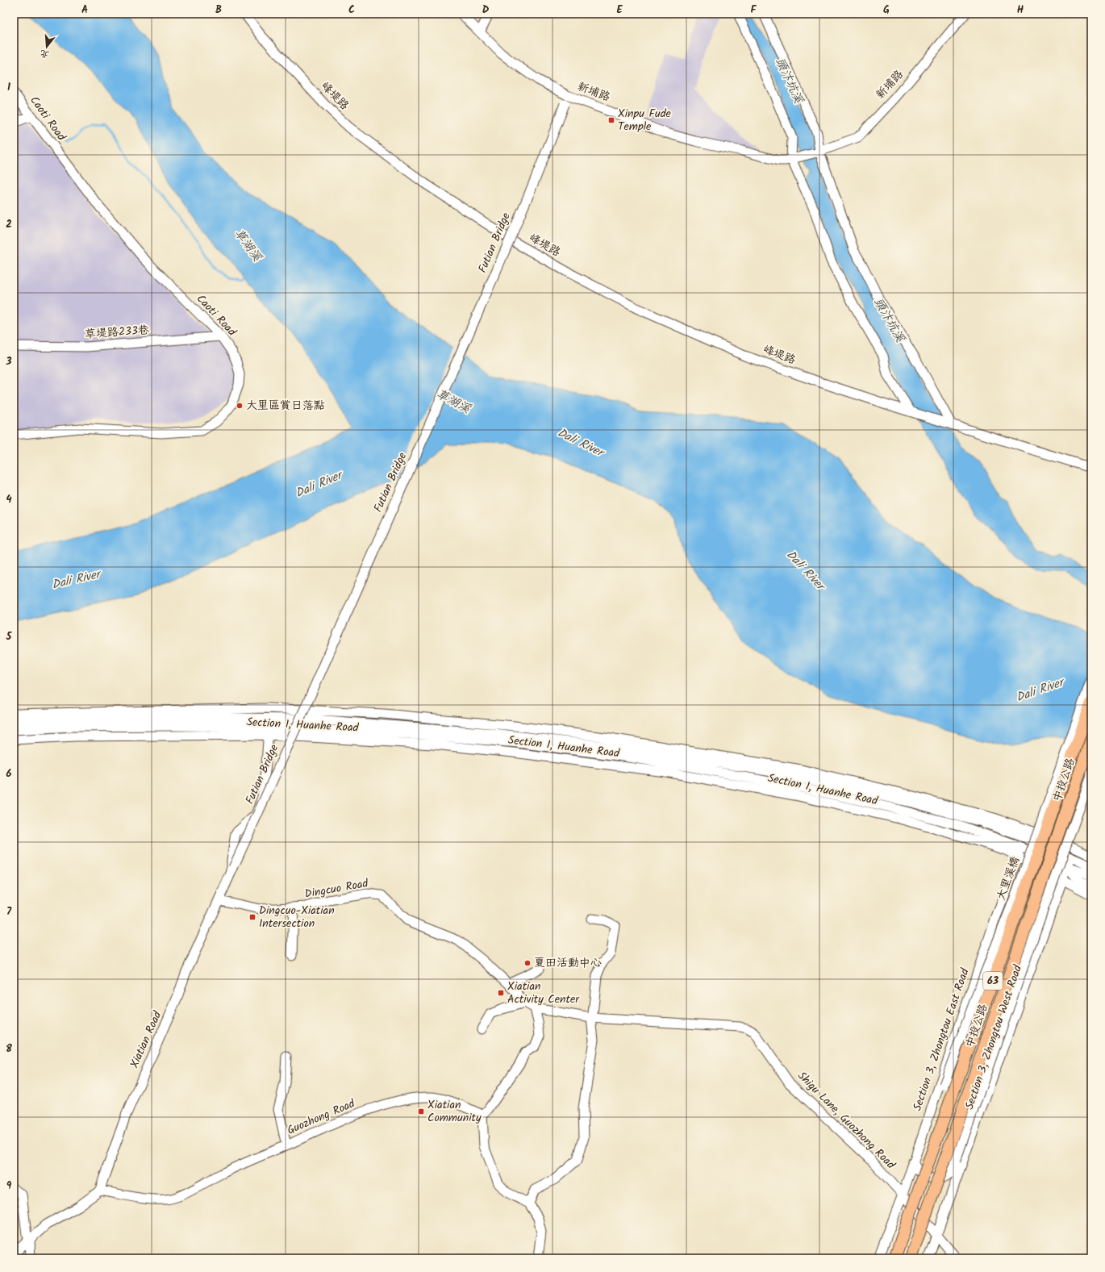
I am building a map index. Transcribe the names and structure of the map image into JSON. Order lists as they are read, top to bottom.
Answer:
{
  "streets": {
    "main road": ["中投公路", "63"],
    "street": [
      "新埔路",
      "峰堤路",
      "Caoti Road",
      "Futian Bridge",
      "草堤路233巷",
      "Section 1, Huanhe Road",
      "大里溪橋",
      "Dingcuo Road",
      "Section 3, Zhongtou West Road",
      "Xiatian Road",
      "Section 3, Zhongtou East Road",
      "Guozhong Road",
      "Shigu Lane, Guozhong Road"
    ]
  },
  "crossings": [
    ["新埔路", "Futian Bridge"],
    ["Caoti Road", "草堤路233巷"],
    ["Futian Bridge", "Dingcuo Road"],
    ["Futian Bridge", "Xiatian Road"],
    ["Section 1, Huanhe Road", "Section 3, Zhongtou West Road"],
    ["Section 1, Huanhe Road", "Section 3, Zhongtou East Road"],
    ["大里溪橋", "Section 3, Zhongtou East Road"],
    ["Dingcuo Road", "Xiatian Road"],
    ["Section 3, Zhongtou West Road", "Shigu Lane, Guozhong Road"],
    ["Xiatian Road", "Guozhong Road"],
    ["Section 3, Zhongtou East Road", "Shigu Lane, Guozhong Road"]
  ],
  "water": ["頭汴坑溪", "草湖溪", "Dali River"],
  "places": {
    "transit": [
      "Xinpu Fude Temple",
      "Dingcuo-Xiatian Intersection",
      "Xiatian Activity Center",
      "Xiatian Community"
    ],
    "other": ["大里區賞日落點", "夏田活動中心"]
  },
  "north": "bottom",
  "grid": {
    "columns": [
      "A",
      "B",
      "C",
      "D",
      "E",
      "F",
      "G",
      "H"
    ],
    "rows": [
      "1",
      "2",
      "3",
      "4",
      "5",
      "6",
      "7",
      "8",
      "9"
    ]
  }
}
